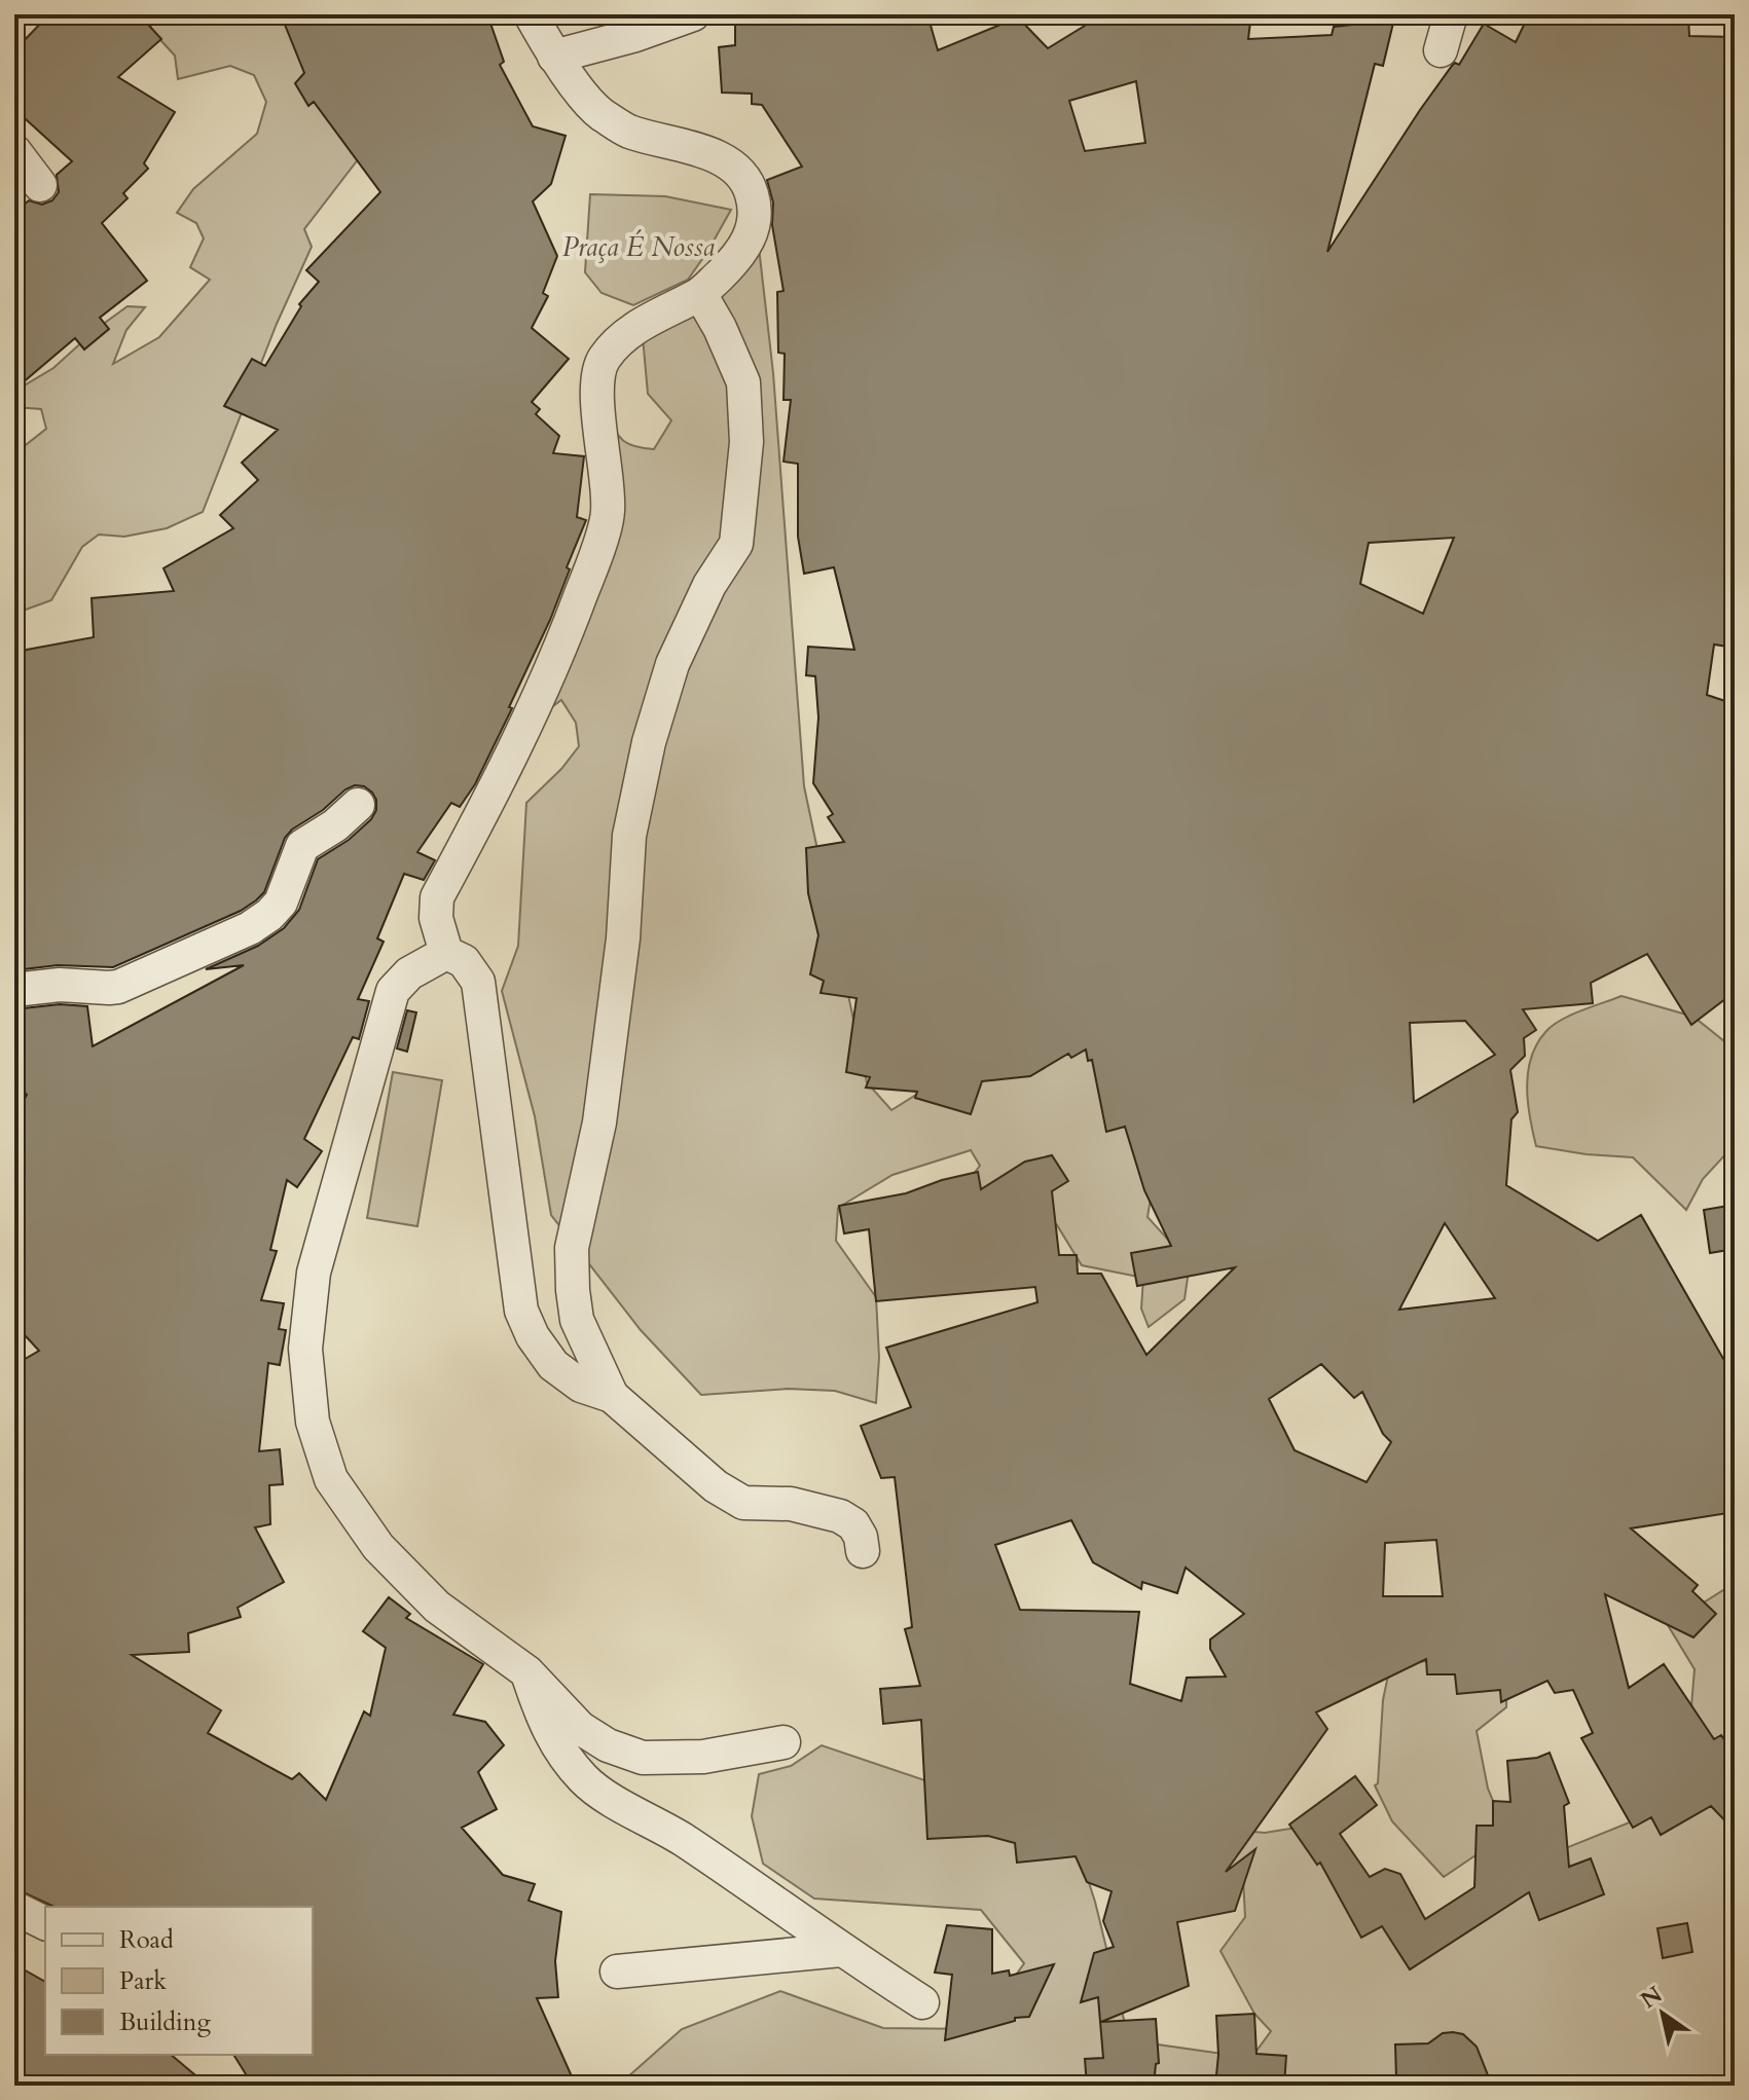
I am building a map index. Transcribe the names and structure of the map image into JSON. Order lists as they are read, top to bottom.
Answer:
{
  "parks": ["Praça É Nossa"],
  "legend": ["Road", "Park", "Building"],
  "north": "top left"
}
